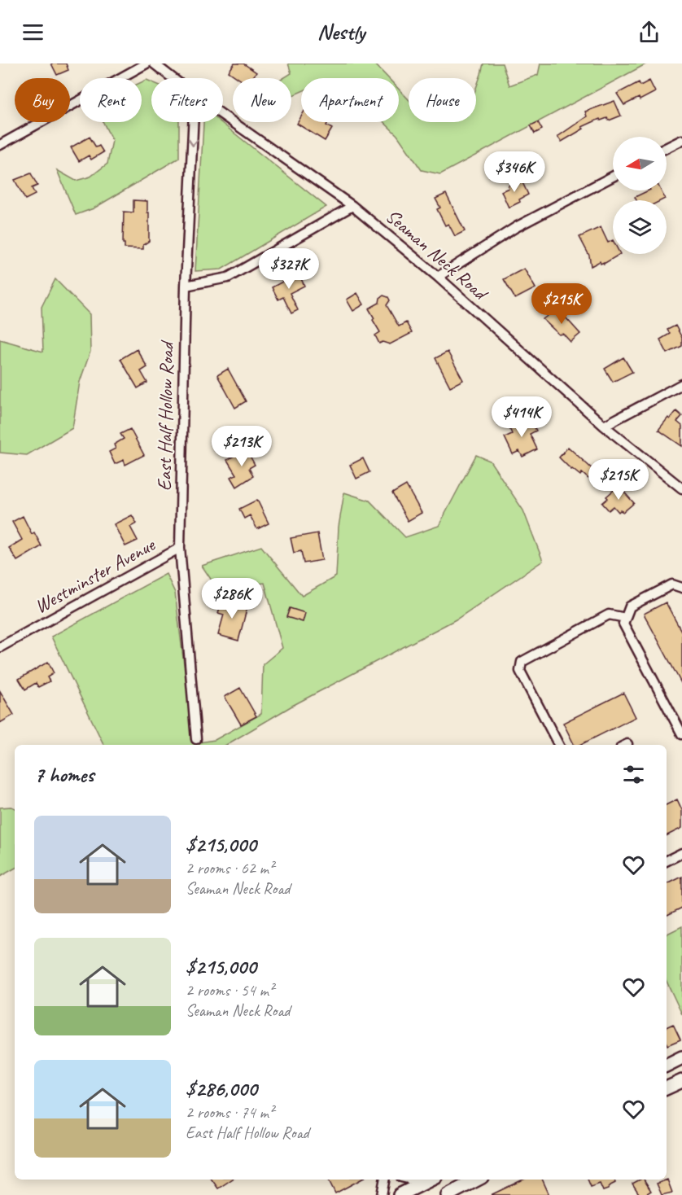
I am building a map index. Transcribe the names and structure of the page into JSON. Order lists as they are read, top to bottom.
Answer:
{
  "streets": {
    "street": ["Seaman Neck Road", "East Half Hollow Road", "Westminster Avenue"]
  },
  "crossings": [
    ["East Half Hollow Road", "Westminster Avenue"]
  ],
  "north": "left",
  "page": {
    "header": "Nestly",
    "chip": [
      "Buy",
      "Rent",
      "Filters",
      "New",
      "Apartment",
      "House"
    ],
    "price": [
      "$346K",
      "$327K",
      "$215K",
      "$414K",
      "$213K",
      "$215K",
      "$286K"
    ],
    "heading": "7 homes",
    "list": [
      {
        "name": "$215,000",
        "note": "2 rooms · 62 m² · Seaman Neck Road"
      },
      {
        "name": "$215,000",
        "note": "2 rooms · 54 m² · Seaman Neck Road"
      },
      {
        "name": "$286,000",
        "note": "2 rooms · 74 m² · East Half Hollow Road"
      }
    ]
  }
}
